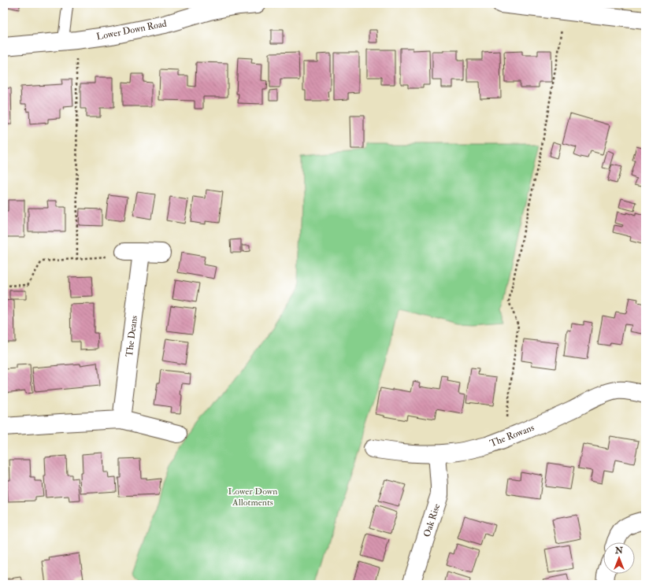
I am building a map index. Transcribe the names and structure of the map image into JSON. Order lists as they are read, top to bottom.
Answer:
{
  "streets": {
    "street": [
      "Lower Down Road",
      "The Deans",
      "The Rowans",
      "Oak Rise"
    ]
  },
  "crossings": [
    ["The Rowans", "Oak Rise"]
  ],
  "parks": ["Lower Down Allotments"],
  "north": "top"
}
